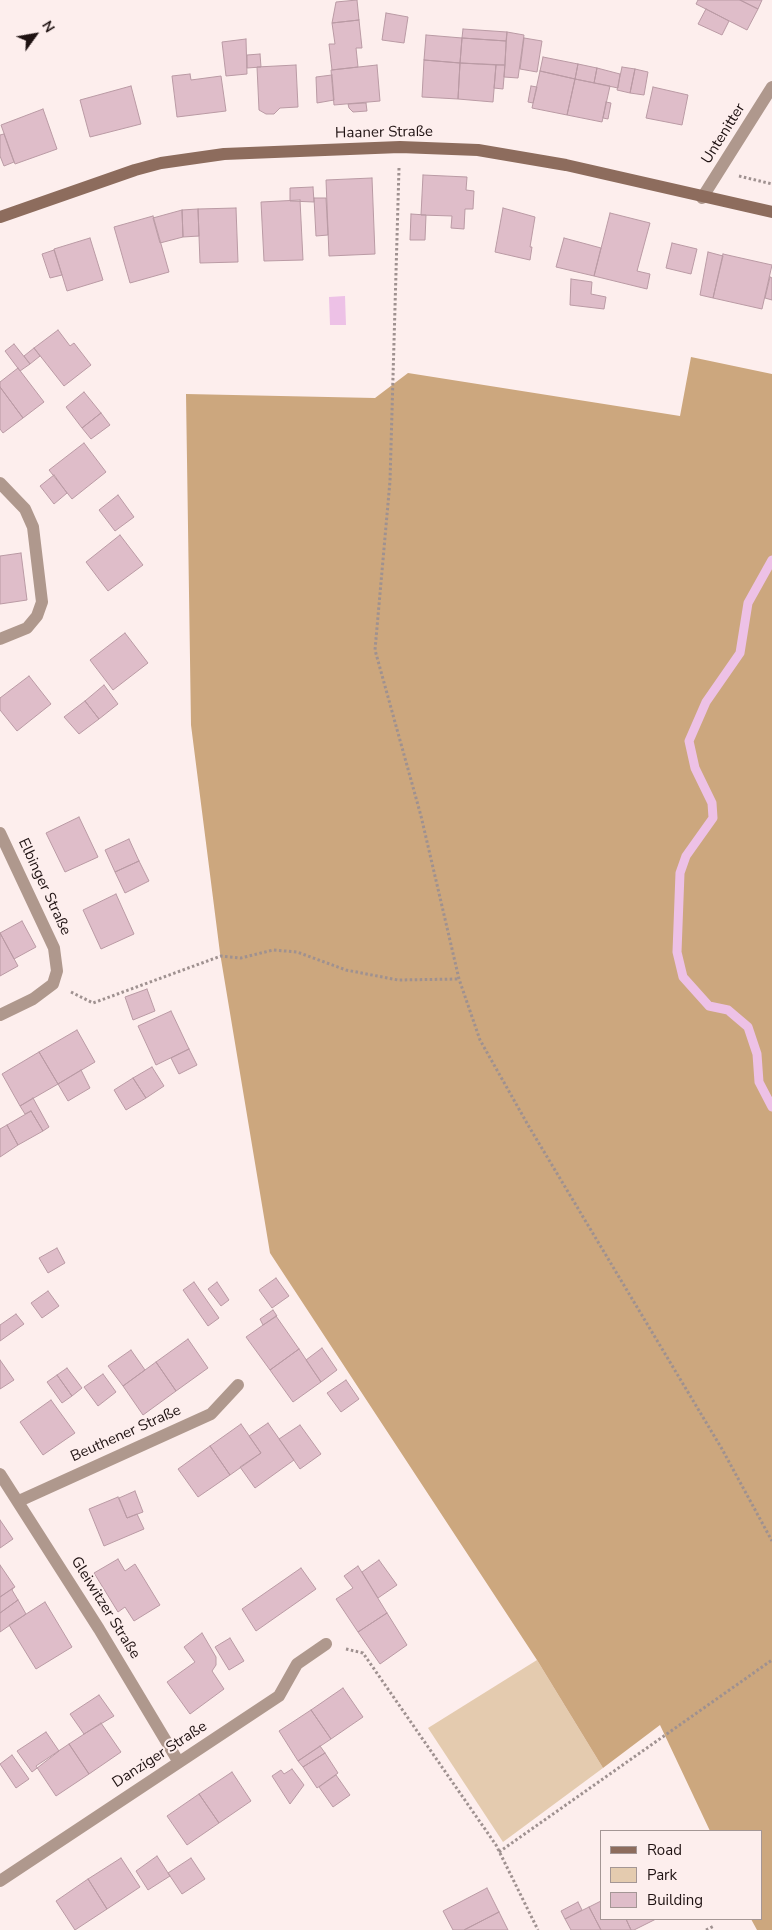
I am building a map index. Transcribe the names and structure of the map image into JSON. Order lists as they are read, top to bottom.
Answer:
{
  "streets": {
    "main road": ["Haaner Straße"],
    "street": [
      "Untenitter",
      "Elbinger Straße",
      "Beuthener Straße",
      "Gleiwitzer Straße",
      "Danziger Straße"
    ]
  },
  "crossings": [
    ["Haaner Straße", "Untenitter"],
    ["Beuthener Straße", "Gleiwitzer Straße"],
    ["Gleiwitzer Straße", "Danziger Straße"]
  ],
  "legend": ["Road", "Park", "Building"],
  "north": "top right"
}
